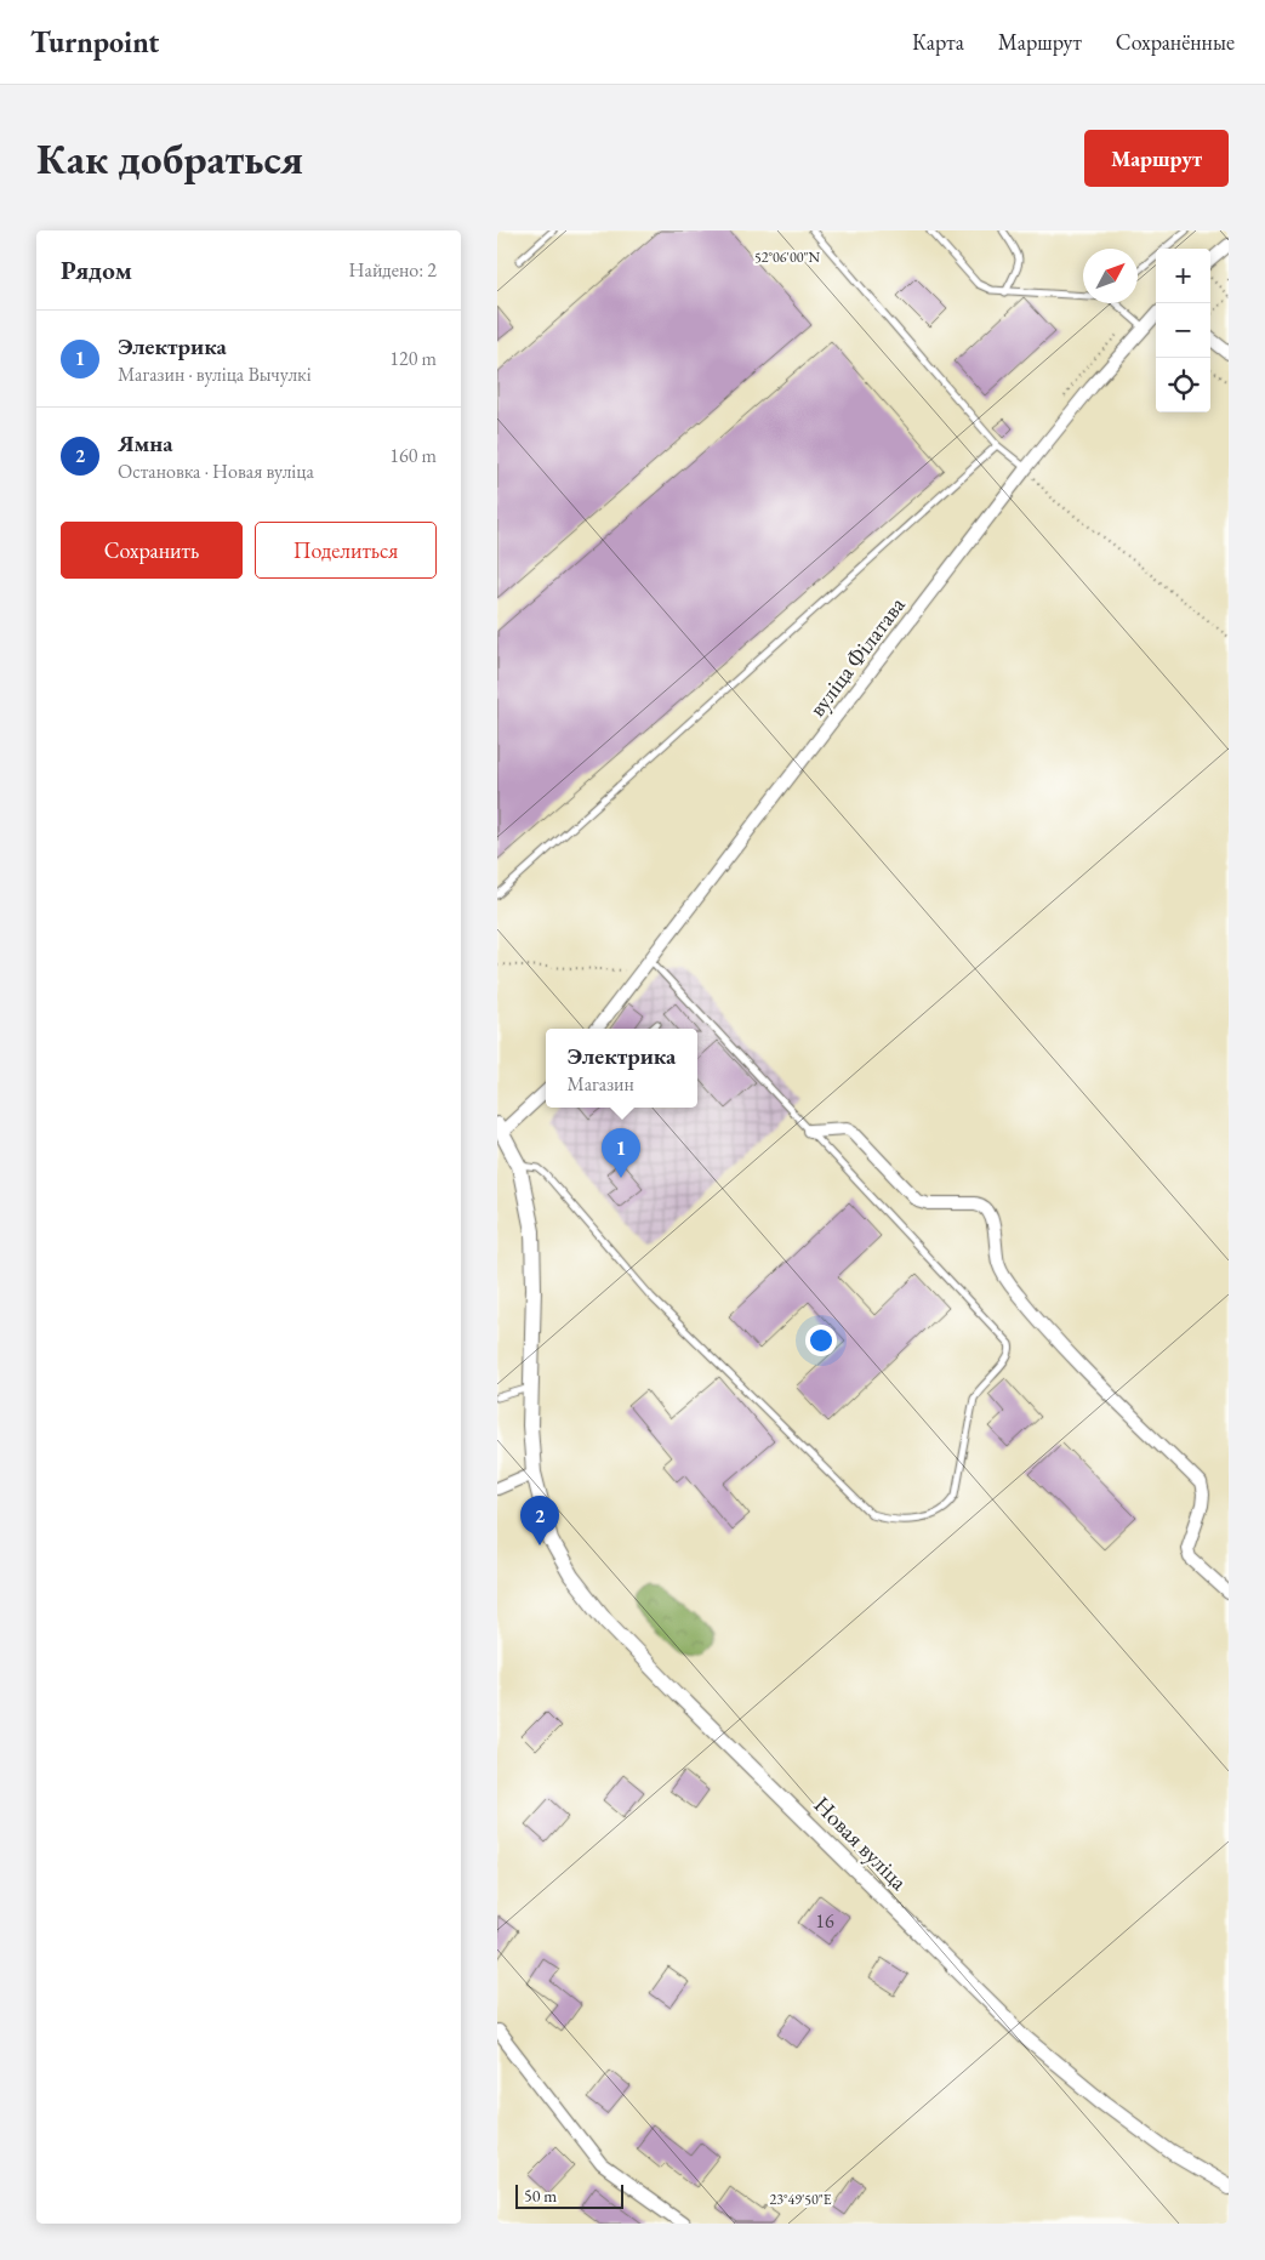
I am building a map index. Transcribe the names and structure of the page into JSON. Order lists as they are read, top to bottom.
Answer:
{
  "streets": {
    "street": ["вуліца Філатава", "Новая вуліца"]
  },
  "house_numbers": ["16"],
  "scale_bar": "50 m",
  "north": "top right",
  "page": {
    "header": "Turnpoint",
    "nav": ["Карта", "Маршрут", "Сохранённые"],
    "buttons": [
      "Маршрут",
      ["Сохранить", "Поделиться"]
    ],
    "title": "Как добраться",
    "heading": ["Рядом", "Найдено: 2"],
    "map_buttons": ["+", "−"],
    "list": [
      {
        "mark": "1",
        "name": "Электрика",
        "note": "Магазин · вуліца Вычулкі",
        "value": "120 m"
      },
      {
        "mark": "2",
        "name": "Ямна",
        "note": "Остановка · Новая вуліца",
        "value": "160 m"
      }
    ],
    "popup": ["Электрика", "Магазин"],
    "pins": ["1", "2"],
    "scale": "50 m"
  },
  "coordinates": ["52°06'00\"N", "23°49'50\"E"]
}
